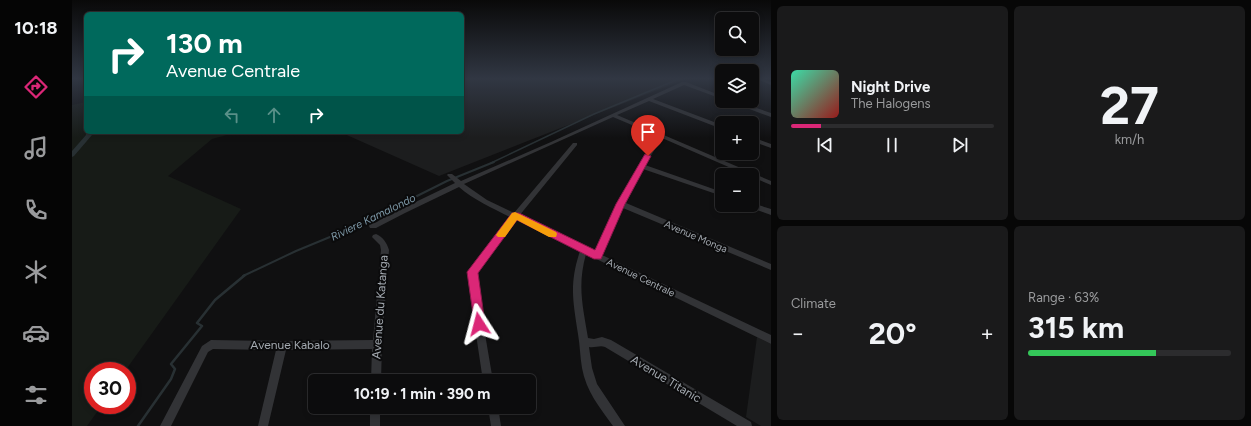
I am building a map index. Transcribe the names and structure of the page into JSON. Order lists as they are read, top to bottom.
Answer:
{
  "streets": {
    "street": [
      "Avenue Monga",
      "Avenue Centrale",
      "Avenue du Katanga",
      "Avenue Kabalo",
      "Avenue Titanic"
    ]
  },
  "crossings": [
    ["Avenue du Katanga", "Avenue Kabalo"]
  ],
  "water": ["Riviere Kamalondo"],
  "page": {
    "tabs": "10:18",
    "tile": [
      ["27", "km/h"],
      "Climate",
      ["Range · 63%", "315 km"]
    ],
    "map_buttons": ["+", "−"],
    "turn": ["130 m", "Avenue Centrale"],
    "song": ["Night Drive", "The Halogens"],
    "heat": ["−", "20°", "+"],
    "limit": "30",
    "trip": "10:19 · 1 min · 390 m"
  }
}
